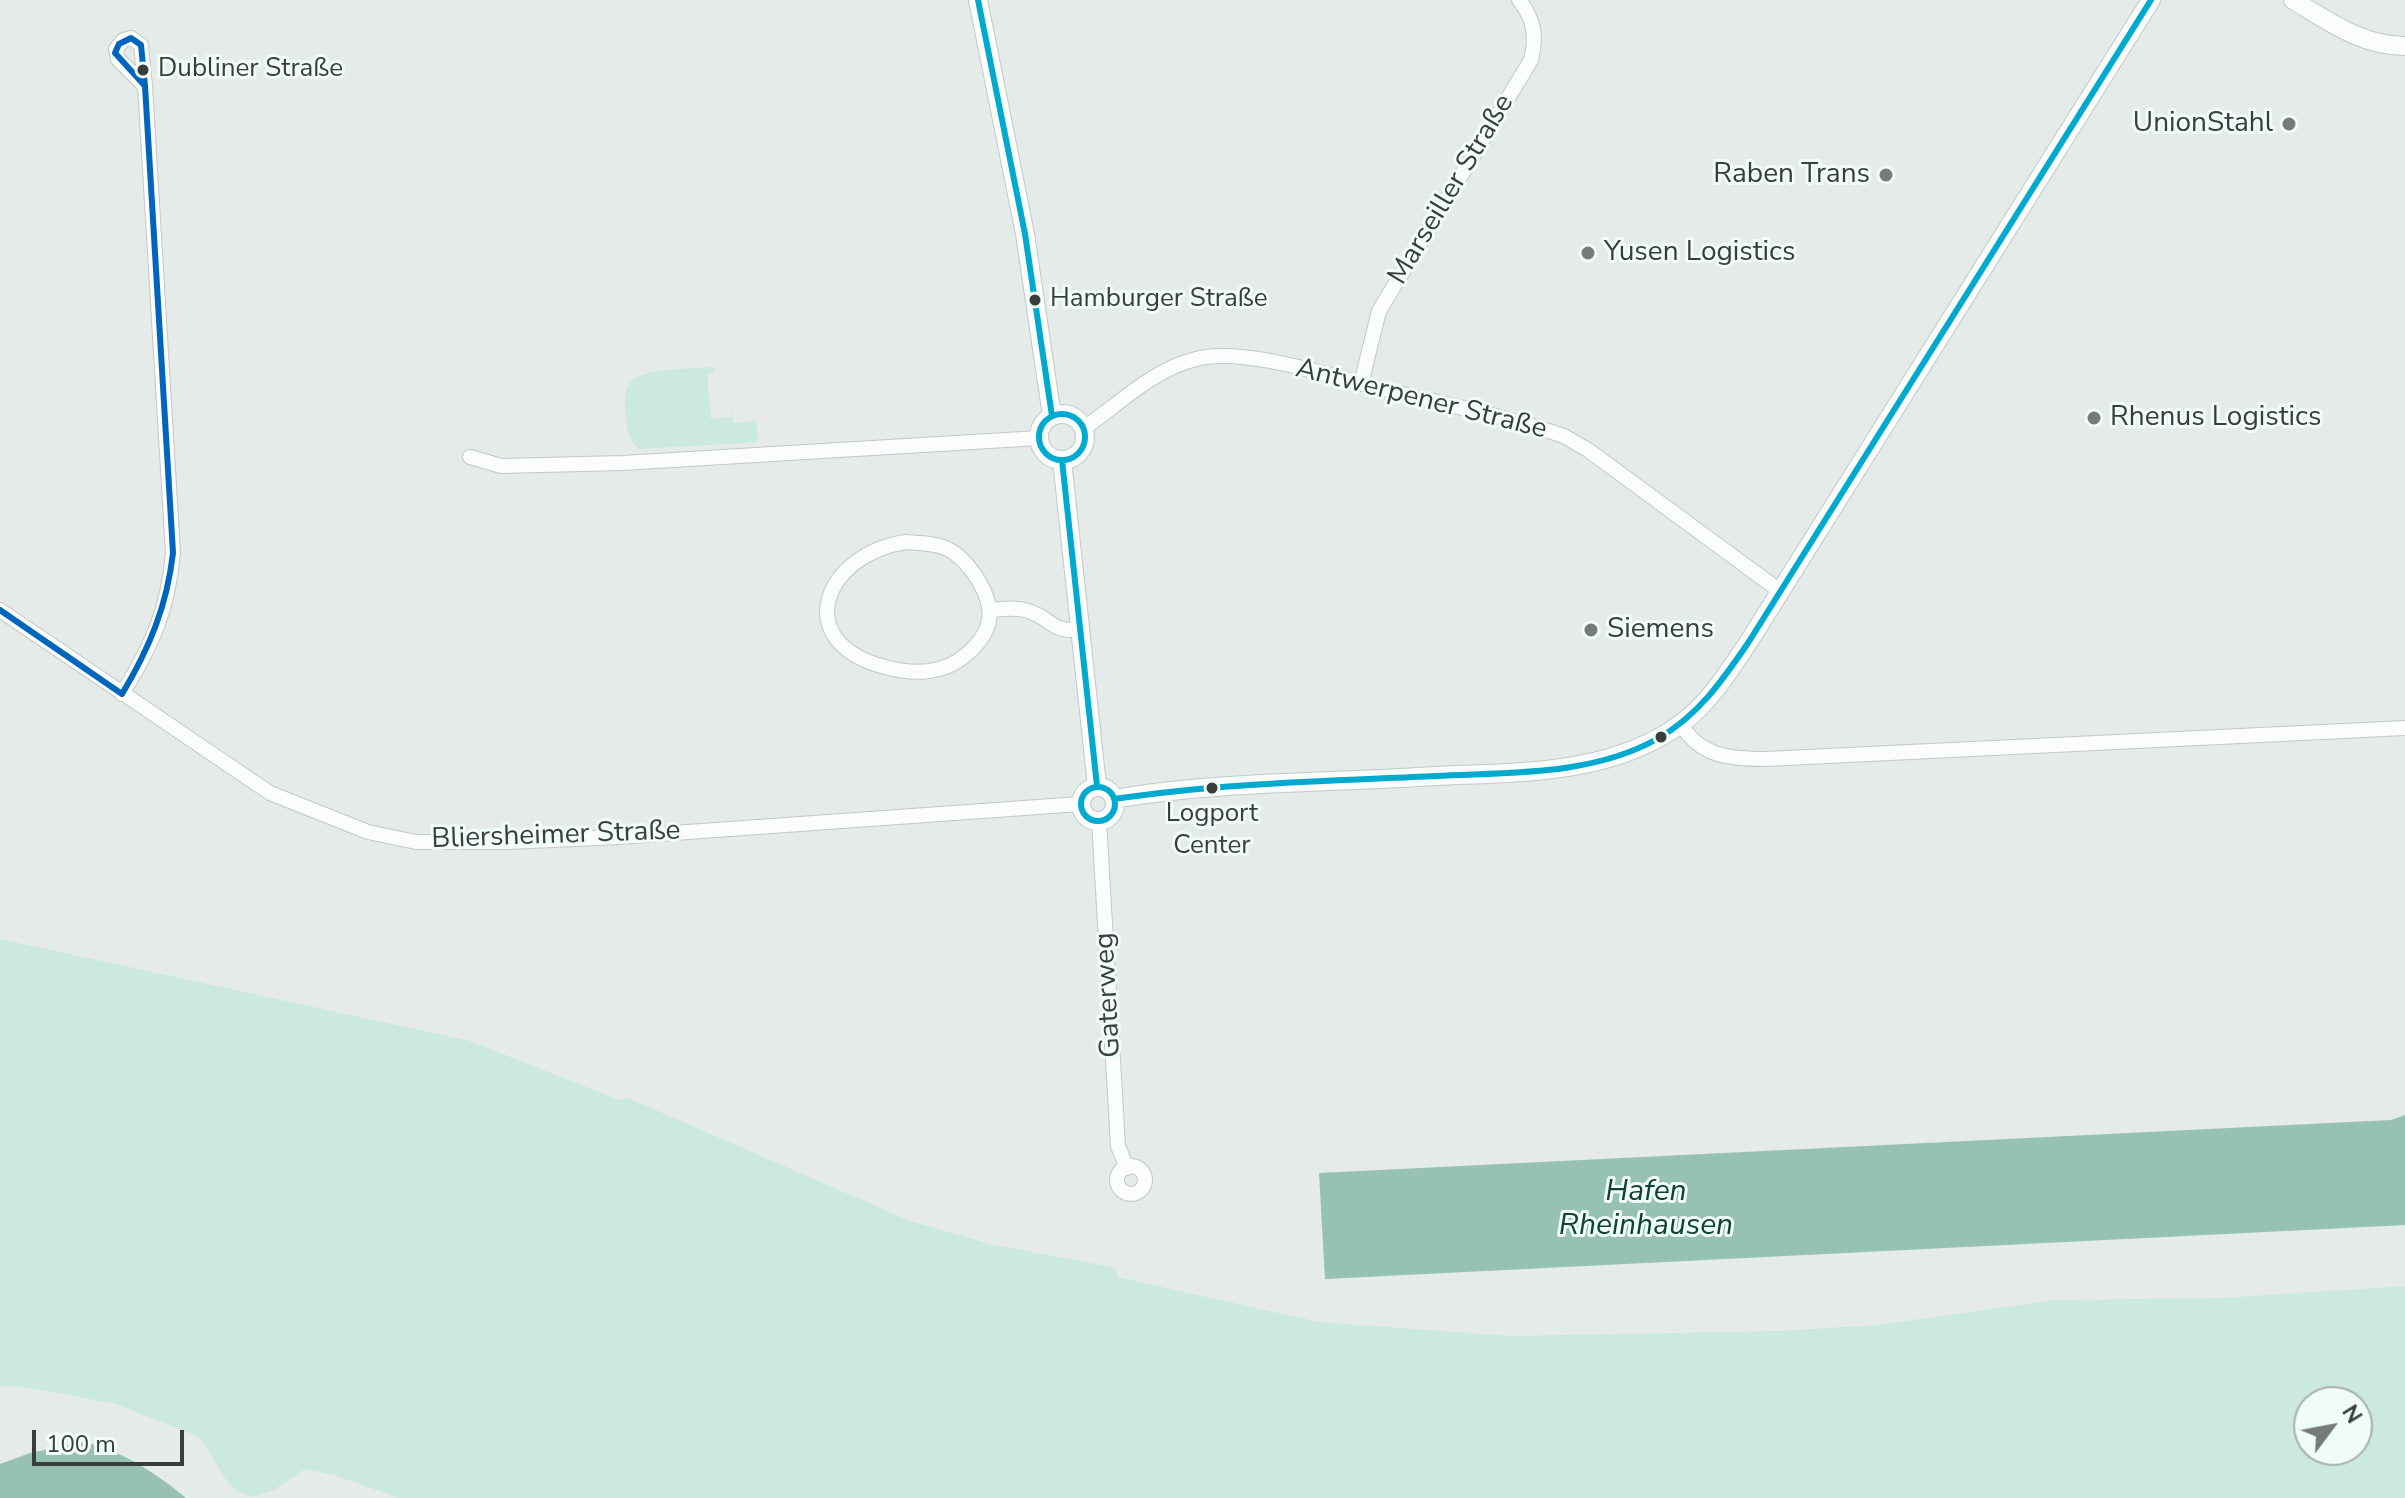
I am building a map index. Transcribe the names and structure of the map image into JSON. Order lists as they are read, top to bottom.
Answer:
{
  "streets": {
    "street": [
      "Marseiller Straße",
      "Antwerpener Straße",
      "Bliersheimer Straße",
      "Gaterweg"
    ]
  },
  "crossings": [
    ["Marseiller Straße", "Antwerpener Straße"],
    ["Bliersheimer Straße", "Gaterweg"]
  ],
  "water": ["Hafen Rheinhausen"],
  "places": [
    "Dubliner Straße",
    "UnionStahl",
    "Raben Trans",
    "Yusen Logistics",
    "Hamburger Straße",
    "Rhenus Logistics",
    "Siemens",
    "Logport Center"
  ],
  "scale_bar": "100 m",
  "north": "top right"
}
